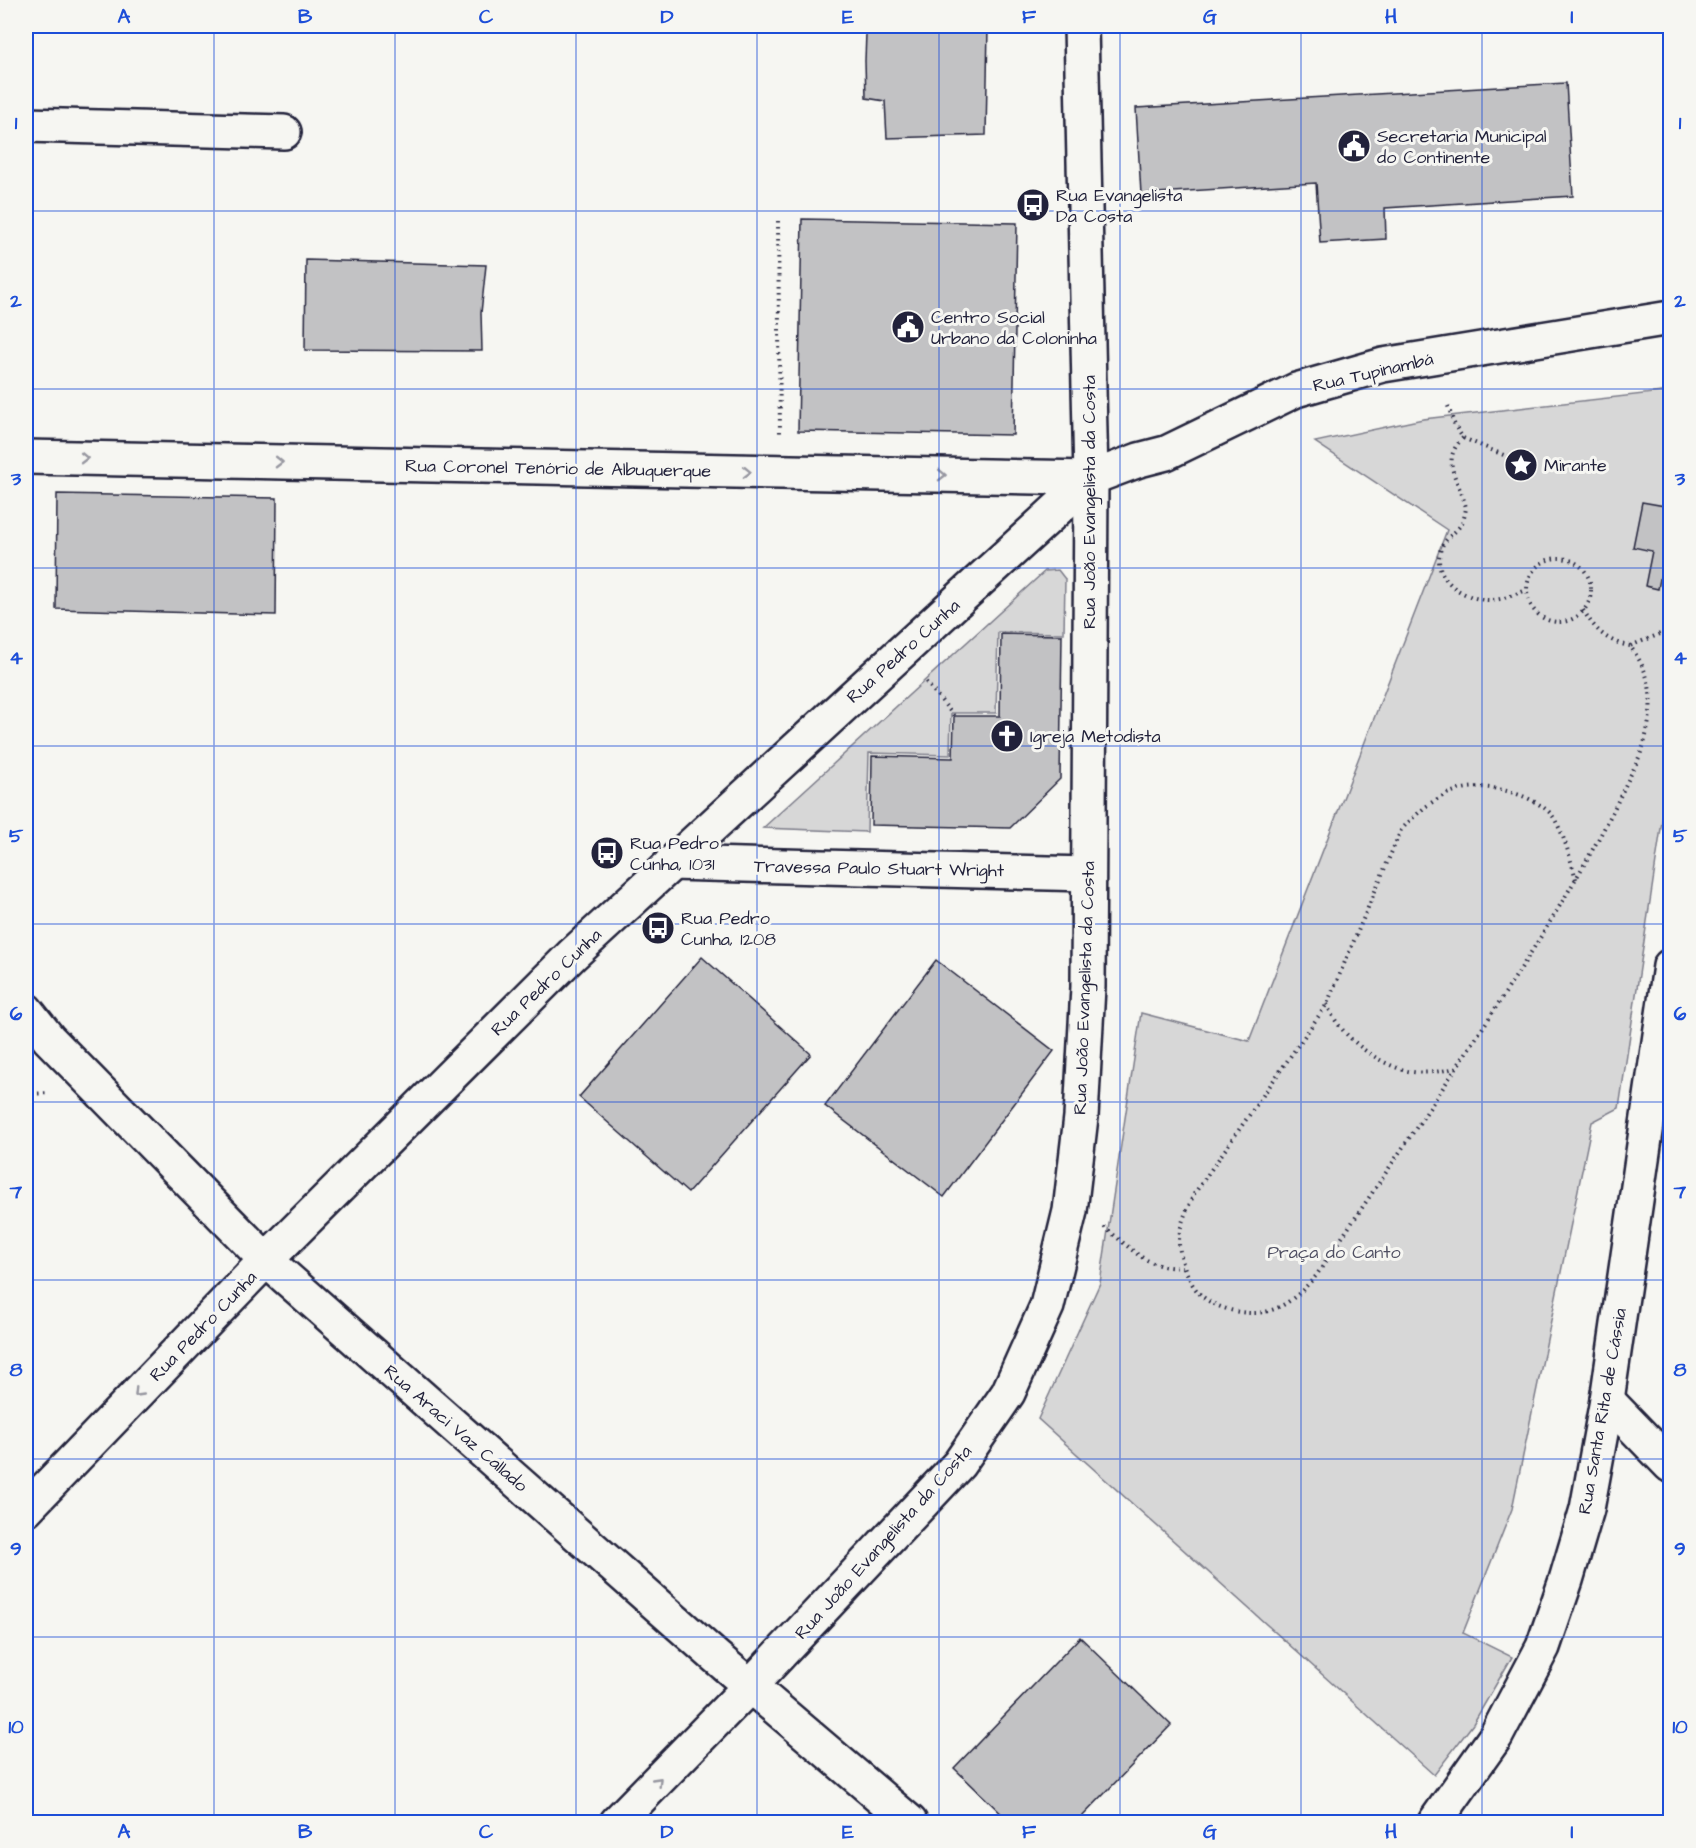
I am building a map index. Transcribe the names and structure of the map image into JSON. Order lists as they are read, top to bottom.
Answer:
{
  "streets": {
    "street": [
      "Rua Tupinambá",
      "Rua Coronel Tenório de Albuquerque",
      "Rua João Evangelista da Costa",
      "Rua Pedro Cunha",
      "Travessa Paulo Stuart Wright",
      "Rua Santa Rita de Cássia",
      "Rua Araci Vaz Callado"
    ]
  },
  "crossings": [
    ["Rua Tupinambá", "Rua Coronel Tenório de Albuquerque"],
    ["Rua Tupinambá", "Rua João Evangelista da Costa"],
    ["Rua Tupinambá", "Rua Pedro Cunha"],
    ["Rua Coronel Tenório de Albuquerque", "Rua João Evangelista da Costa"],
    ["Rua Coronel Tenório de Albuquerque", "Rua Pedro Cunha"],
    ["Rua João Evangelista da Costa", "Rua Pedro Cunha"],
    ["Rua João Evangelista da Costa", "Travessa Paulo Stuart Wright"],
    ["Rua João Evangelista da Costa", "Rua Araci Vaz Callado"],
    ["Rua Pedro Cunha", "Travessa Paulo Stuart Wright"],
    ["Rua Pedro Cunha", "Rua Araci Vaz Callado"]
  ],
  "one_way": ["Rua Coronel Tenório de Albuquerque"],
  "parks": ["Praça do Canto"],
  "places": {
    "public building": ["Secretaria Municipal do Continente", "Centro Social Urbano da Coloninha"],
    "bus stop": ["Rua Evangelista Da Costa", "Rua Pedro Cunha, 1031", "Rua Pedro Cunha, 1208"],
    "place": ["Mirante"],
    "church": ["Igreja Metodista"]
  },
  "grid": {
    "columns": [
      "A",
      "B",
      "C",
      "D",
      "E",
      "F",
      "G",
      "H",
      "I"
    ],
    "rows": [
      "1",
      "2",
      "3",
      "4",
      "5",
      "6",
      "7",
      "8",
      "9",
      "10"
    ]
  }
}
